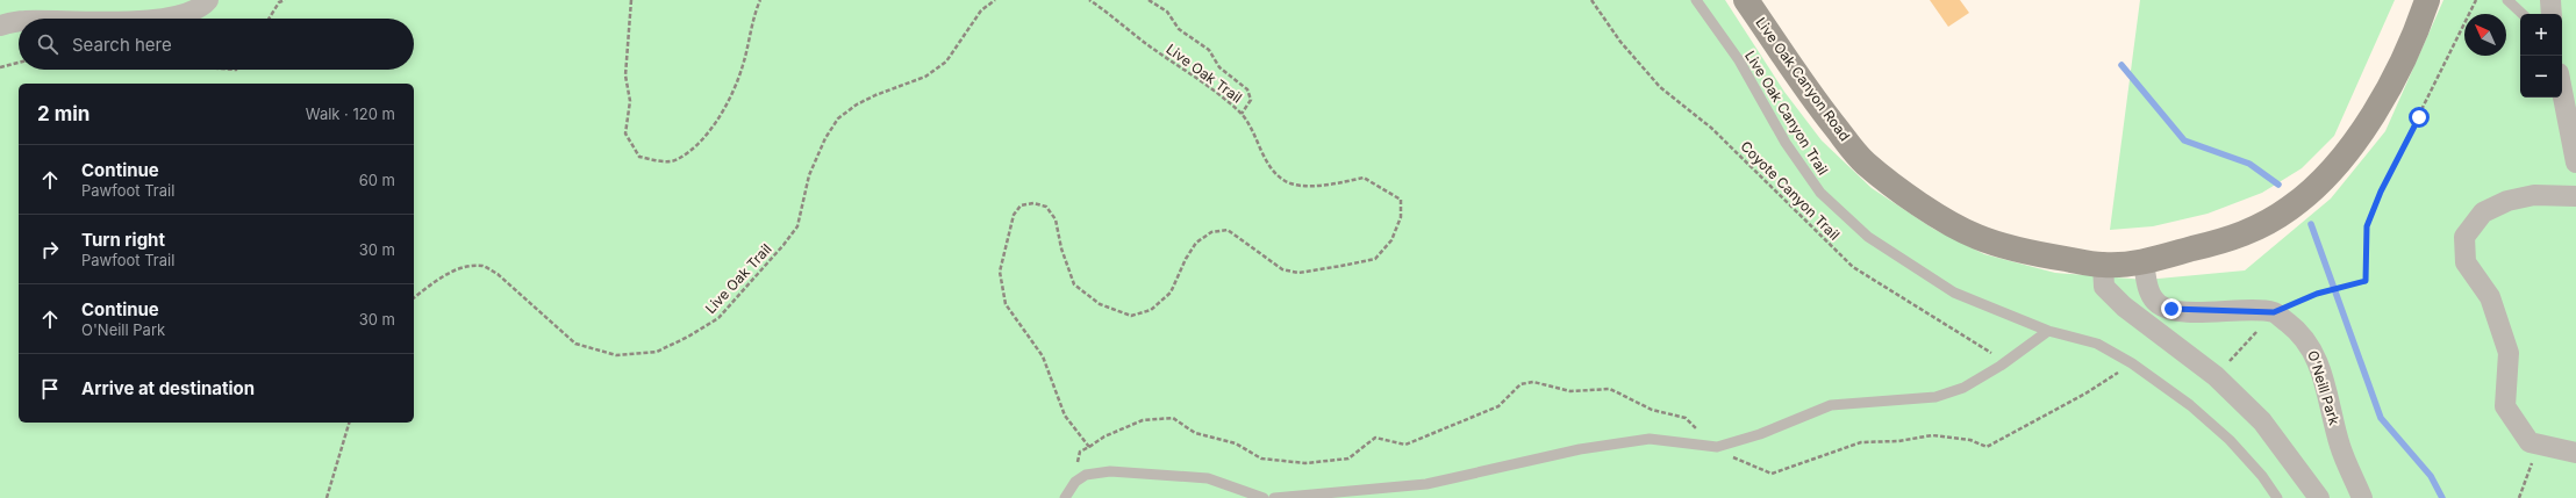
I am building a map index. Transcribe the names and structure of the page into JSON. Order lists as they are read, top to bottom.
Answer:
{
  "streets": {
    "main road": ["Live Oak Canyon Road"],
    "street": ["O'Neill Park"],
    "lane": ["Live Oak Canyon Trail"],
    "path": ["Live Oak Trail", "Coyote Canyon Trail"]
  },
  "north": "top left",
  "page": {
    "map_buttons": ["+", "−"],
    "search": "Search here",
    "heading": ["2 min", "Walk · 120 m"],
    "list": [
      ["Continue", "Pawfoot Trail", "60 m"],
      ["Turn right", "Pawfoot Trail", "30 m"],
      ["Continue", "O'Neill Park", "30 m"],
      "Arrive at destination"
    ]
  }
}
